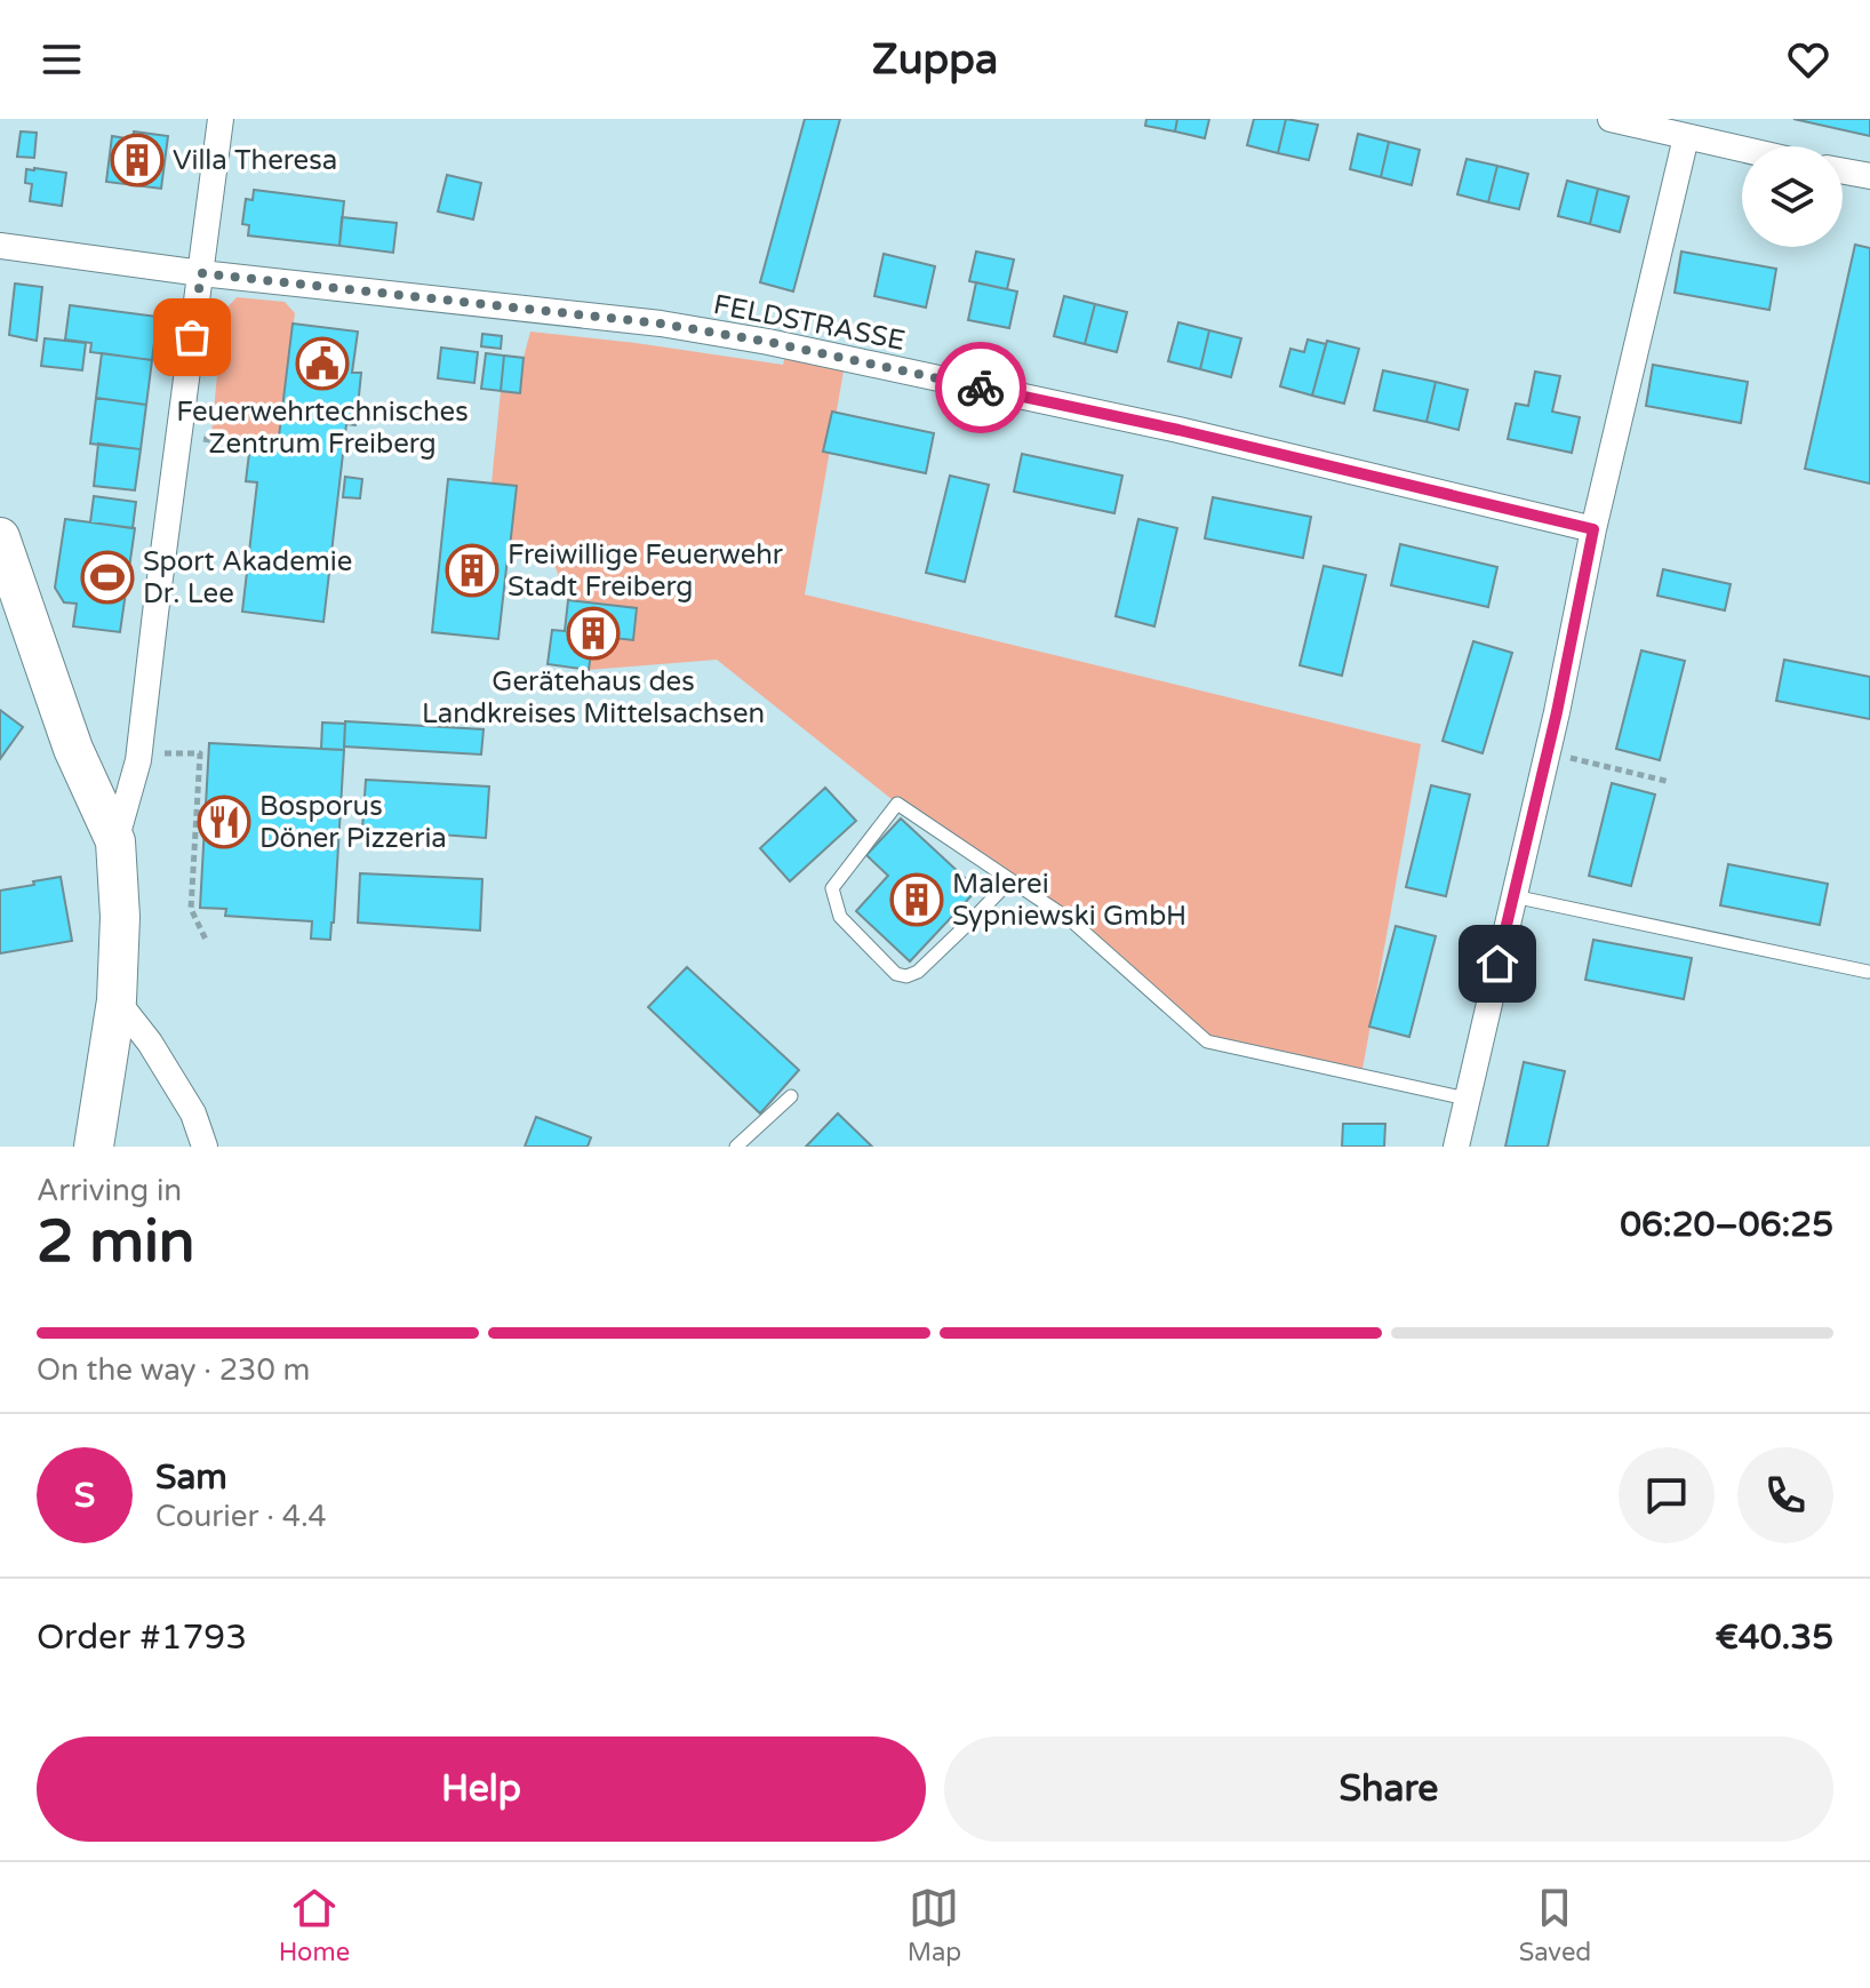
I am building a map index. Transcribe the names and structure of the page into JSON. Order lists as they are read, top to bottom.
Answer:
{
  "streets": {
    "street": ["FELDSTRASSE"]
  },
  "places": {
    "building": [
      "Villa Theresa",
      "Freiwillige Feuerwehr Stadt Freiberg",
      "Gerätehaus des Landkreises Mittelsachsen",
      "Malerei Sypniewski GmbH"
    ],
    "public building": ["Feuerwehrtechnisches Zentrum Freiberg"],
    "sports": ["Sport Akademie Dr. Lee"],
    "restaurant": ["Bosporus Döner Pizzeria"]
  },
  "page": {
    "header": "Zuppa",
    "heading": ["2 min", "Arriving in", "06:20–06:25"],
    "panel": [
      "Sam",
      "Courier · 4.4",
      "Order #1793",
      "€40.35"
    ],
    "bar": "On the way · 230 m",
    "round": "S",
    "buttons": ["Help", "Share"],
    "tabs": ["Home", "Map", "Saved"]
  }
}
